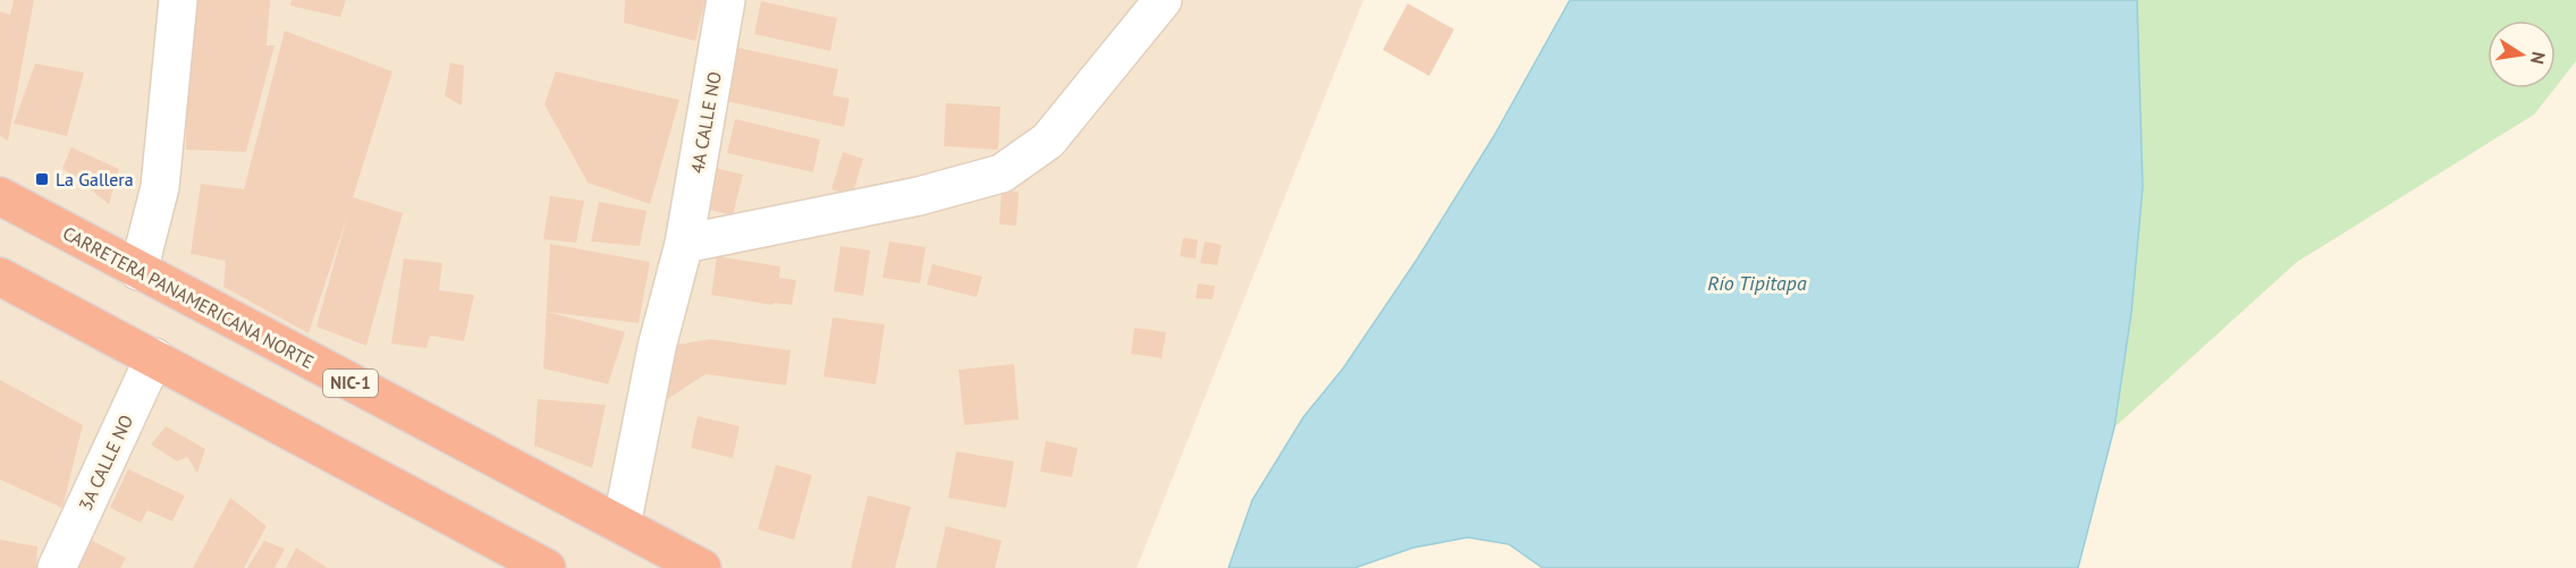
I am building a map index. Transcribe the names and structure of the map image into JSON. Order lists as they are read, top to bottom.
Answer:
{
  "streets": {
    "highway": ["CARRETERA PANAMERICANA NORTE", "NIC-1"],
    "street": ["4A CALLE NO", "3A CALLE NO"]
  },
  "crossings": [
    ["4A CALLE NO", "CARRETERA PANAMERICANA NORTE"]
  ],
  "water": ["Río Tipitapa"],
  "places": {
    "transit": ["La Gallera"]
  },
  "north": "right"
}
